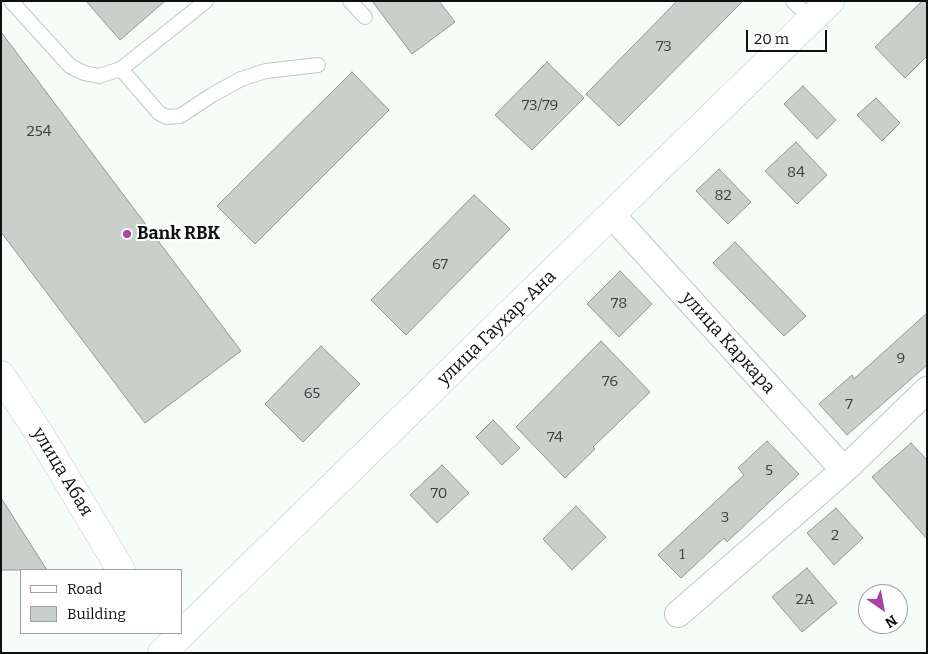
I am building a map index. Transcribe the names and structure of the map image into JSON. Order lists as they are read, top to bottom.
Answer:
{
  "streets": {
    "street": ["улица Гаухар-Ана", "улица Каркара", "улица Абая"]
  },
  "crossings": [
    ["улица Гаухар-Ана", "улица Каркара"]
  ],
  "places": ["Bank RBK"],
  "house_numbers": [
    "73",
    "73/79",
    "254",
    "84",
    "82",
    "67",
    "78",
    "9",
    "76",
    "65",
    "7",
    "74",
    "5",
    "70",
    "3",
    "2",
    "1",
    "2А"
  ],
  "legend": ["Road", "Building"],
  "scale_bar": "20 m",
  "north": "bottom right"
}
